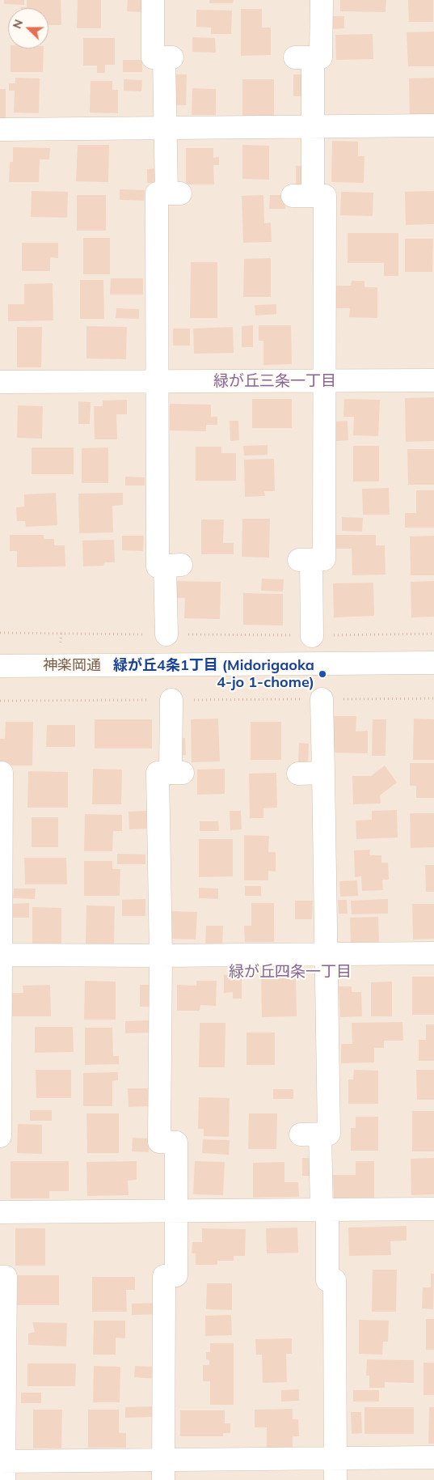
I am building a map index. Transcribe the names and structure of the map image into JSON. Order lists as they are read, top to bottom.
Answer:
{
  "streets": {
    "street": ["神楽岡通"]
  },
  "districts": ["緑が丘三条一丁目", "緑が丘四条一丁目"],
  "places": ["緑が丘4条1丁目 (Midorigaoka 4-jo 1-chome)"],
  "north": "left"
}
